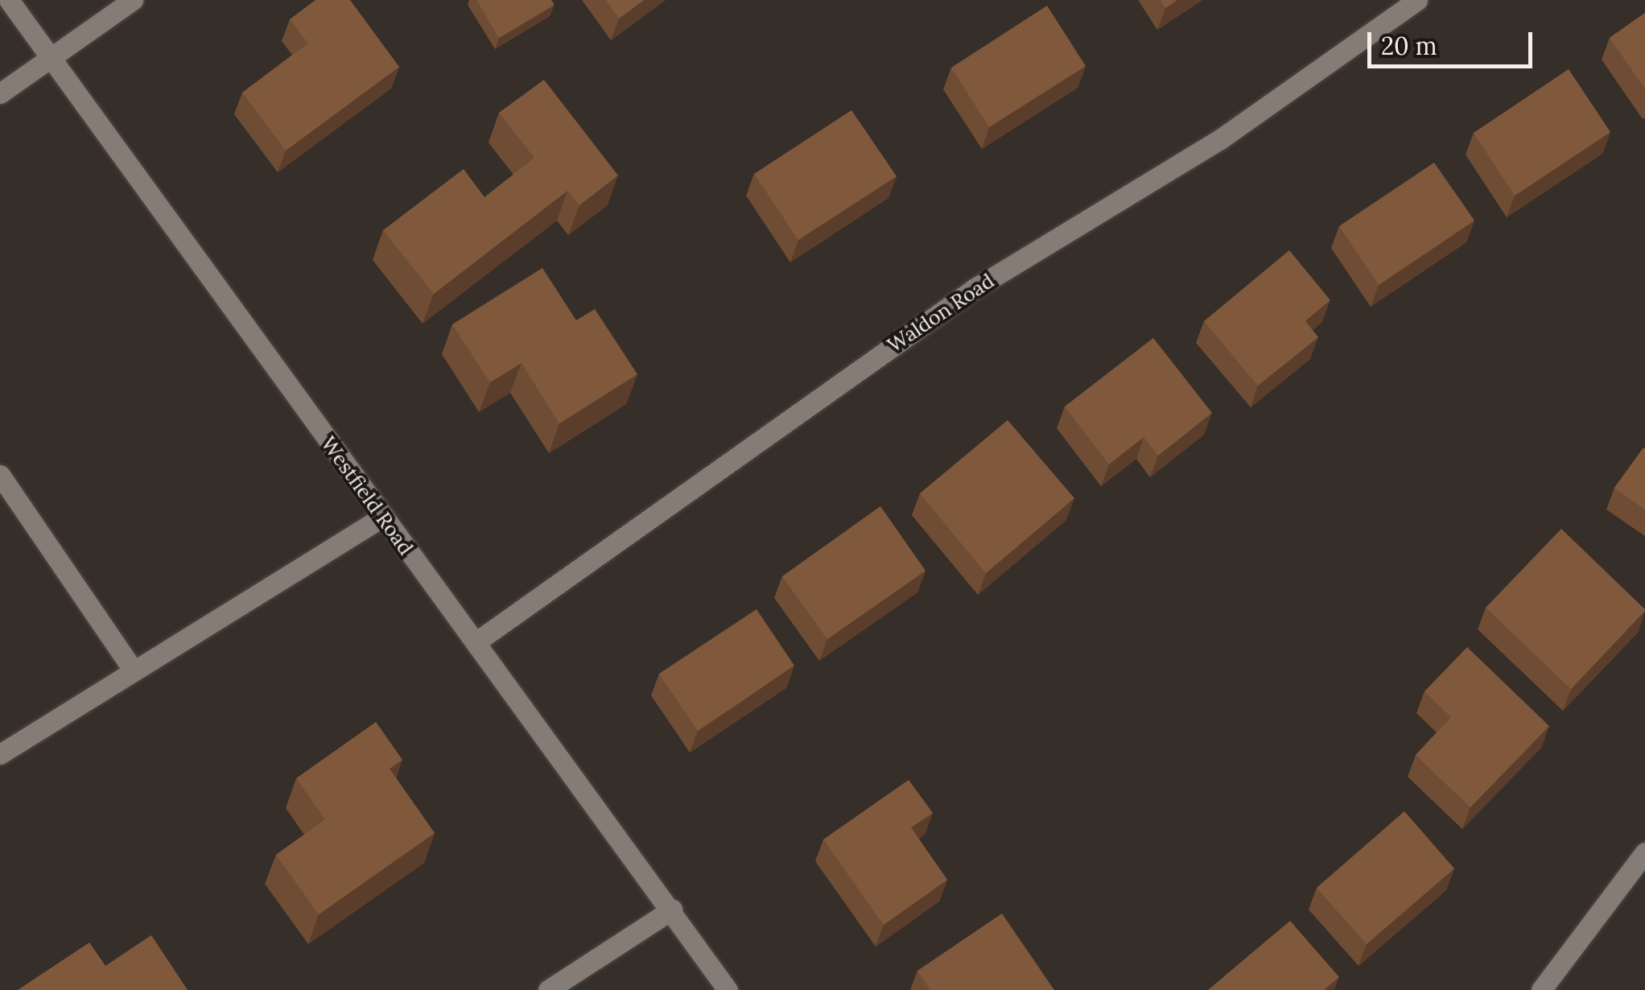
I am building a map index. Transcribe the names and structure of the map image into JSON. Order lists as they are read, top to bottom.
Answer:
{
  "streets": {
    "street": ["Waldon Road", "Westfield Road"]
  },
  "crossings": [
    ["Waldon Road", "Westfield Road"]
  ],
  "scale_bar": "20 m"
}
